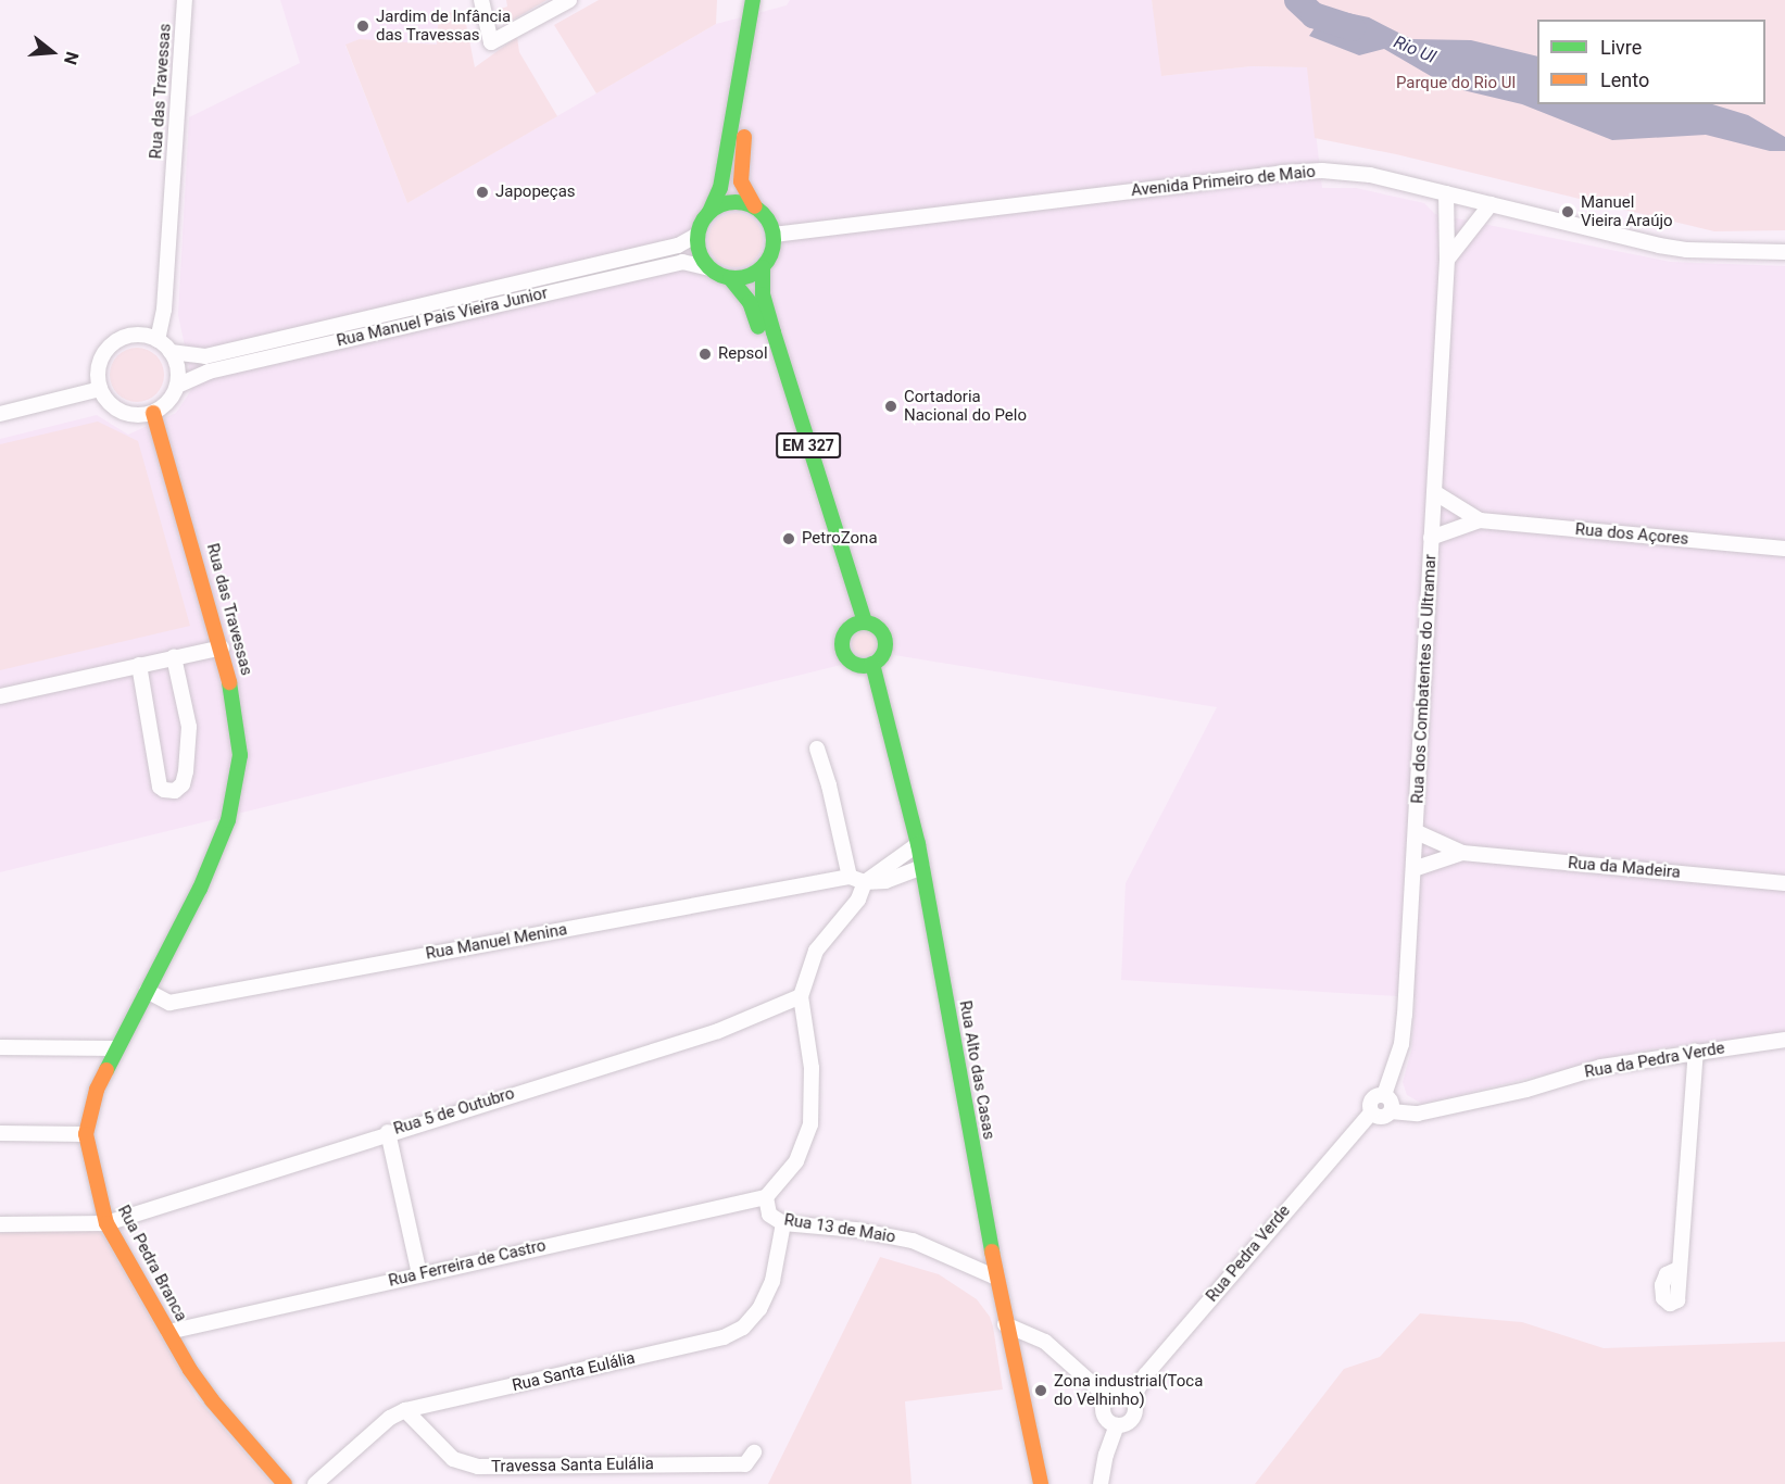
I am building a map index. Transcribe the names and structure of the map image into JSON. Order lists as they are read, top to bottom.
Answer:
{
  "streets": {
    "main road": [
      "Rua das Travessas",
      "EM 327",
      "Rua Alto das Casas",
      "Rua Pedra Branca"
    ],
    "street": [
      "Avenida Primeiro de Maio",
      "Rua Manuel Pais Vieira Junior",
      "Rua dos Açores",
      "Rua dos Combatentes do Ultramar",
      "Rua da Madeira",
      "Rua Manuel Menina",
      "Rua da Pedra Verde",
      "Rua 5 de Outubro",
      "Rua 13 de Maio",
      "Rua Pedra Verde",
      "Rua Ferreira de Castro",
      "Rua Santa Eulália",
      "Travessa Santa Eulália"
    ]
  },
  "crossings": [
    ["Rua das Travessas", "Rua Manuel Pais Vieira Junior"],
    ["Rua das Travessas", "Rua Pedra Branca"],
    ["Avenida Primeiro de Maio", "Rua Manuel Pais Vieira Junior"],
    ["Avenida Primeiro de Maio", "EM 327"],
    ["Avenida Primeiro de Maio", "Rua dos Combatentes do Ultramar"],
    ["Rua Manuel Pais Vieira Junior", "EM 327"],
    ["EM 327", "Rua Alto das Casas"],
    ["Rua dos Açores", "Rua dos Combatentes do Ultramar"],
    ["Rua dos Combatentes do Ultramar", "Rua da Madeira"],
    ["Rua dos Combatentes do Ultramar", "Rua da Pedra Verde"],
    ["Rua dos Combatentes do Ultramar", "Rua Pedra Verde"],
    ["Rua Manuel Menina", "Rua Pedra Branca"],
    ["Rua da Pedra Verde", "Rua Pedra Verde"],
    ["Rua Alto das Casas", "Rua 13 de Maio"],
    ["Rua 5 de Outubro", "Rua 13 de Maio"],
    ["Rua 5 de Outubro", "Rua Pedra Branca"],
    ["Rua 13 de Maio", "Rua Ferreira de Castro"],
    ["Rua 13 de Maio", "Rua Santa Eulália"],
    ["Rua Pedra Branca", "Rua Ferreira de Castro"],
    ["Rua Santa Eulália", "Travessa Santa Eulália"]
  ],
  "water": ["Rio Ul"],
  "parks": ["Parque do Rio Ul"],
  "places": [
    "Jardim de Infância das Travessas",
    "Japopeças",
    "Manuel Vieira Araújo",
    "Repsol",
    "Cortadoria Nacional do Pelo",
    "PetroZona",
    "Zona industrial(Toca do Velhinho)"
  ],
  "legend": ["Livre", "Lento"],
  "north": "right"
}
